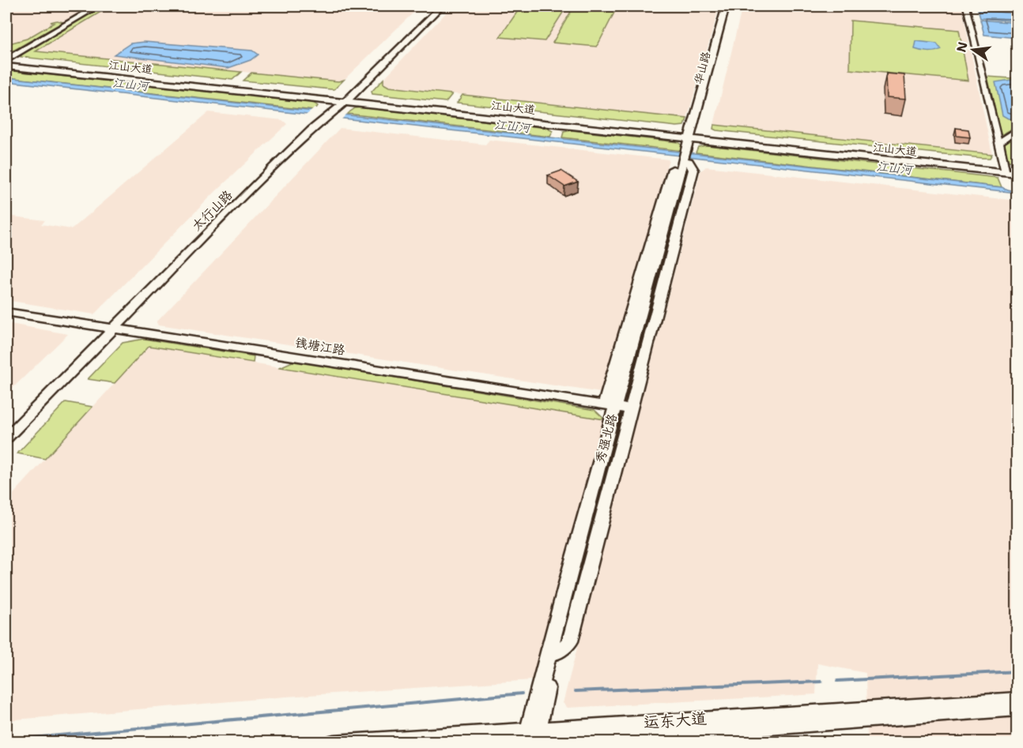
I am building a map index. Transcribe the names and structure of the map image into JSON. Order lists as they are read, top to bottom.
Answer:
{
  "streets": {
    "street": [
      "江山大道",
      "华山路",
      "太行山路",
      "钱塘江路",
      "秀强北路",
      "运东大道"
    ]
  },
  "crossings": [
    ["江山大道", "华山路"],
    ["江山大道", "太行山路"],
    ["江山大道", "秀强北路"],
    ["华山路", "秀强北路"],
    ["太行山路", "钱塘江路"],
    ["钱塘江路", "秀强北路"],
    ["秀强北路", "运东大道"]
  ],
  "water": ["江山河"],
  "north": "left"
}
